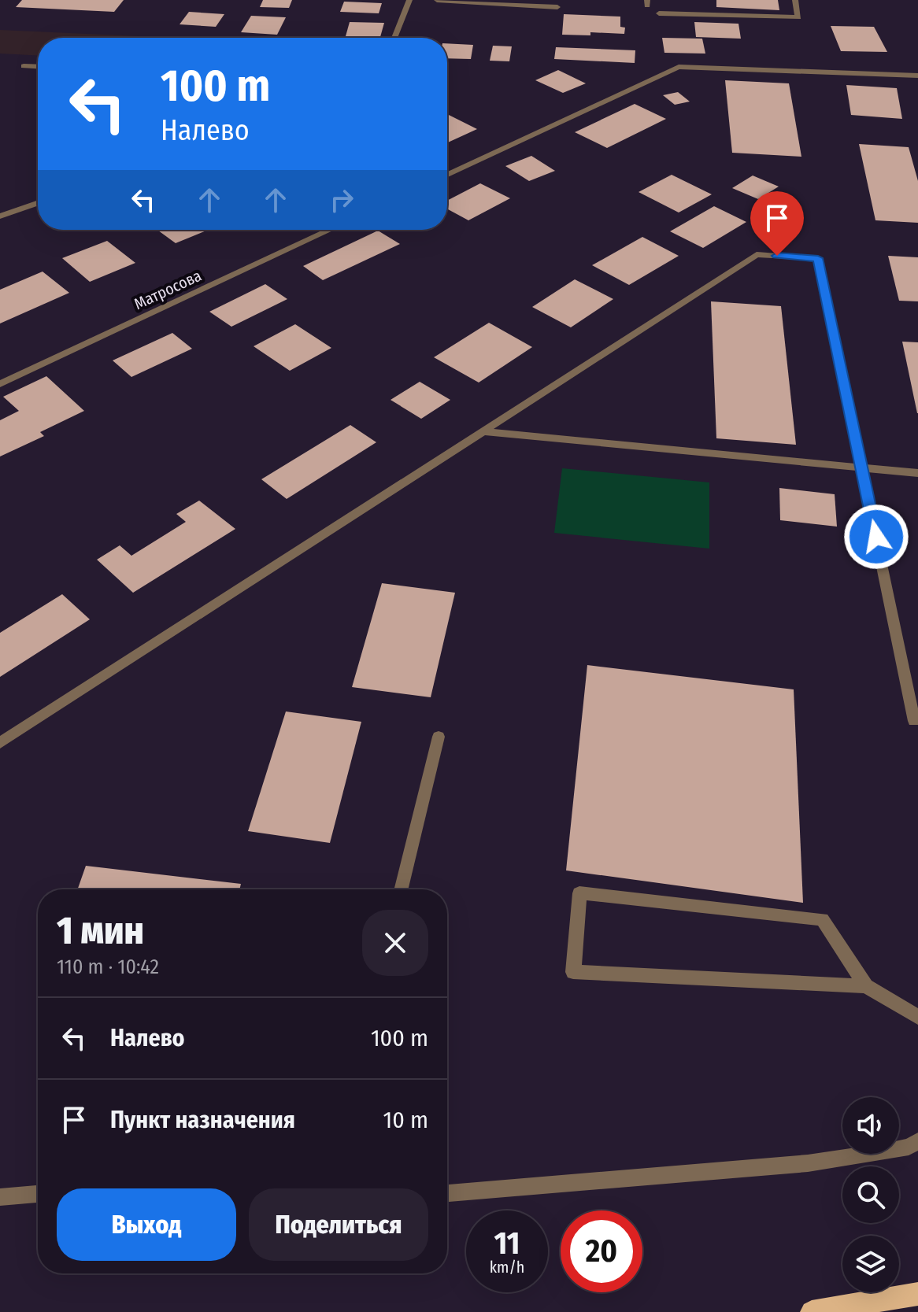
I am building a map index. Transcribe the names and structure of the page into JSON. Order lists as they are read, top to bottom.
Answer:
{
  "streets": {
    "street": ["Матросова"]
  },
  "page": {
    "turn": ["100 m", "Налево"],
    "heading": ["1 мин", "110 m · 10:42"],
    "list": [
      {
        "name": "Налево",
        "value": "100 m"
      },
      {
        "name": "Пункт назначения",
        "value": "10 m"
      }
    ],
    "buttons": ["Выход", "Поделиться"],
    "speed": "11 km/h",
    "limit": "20"
  }
}
